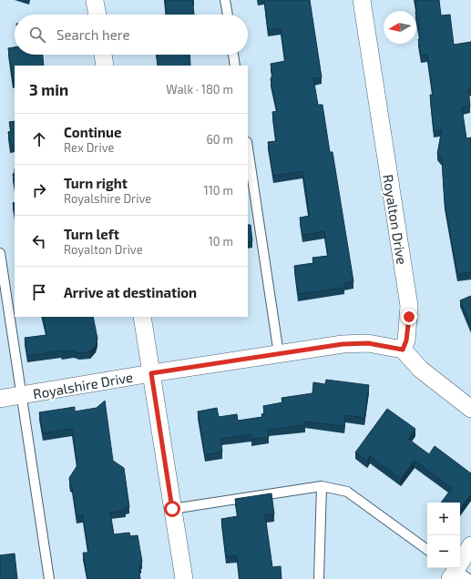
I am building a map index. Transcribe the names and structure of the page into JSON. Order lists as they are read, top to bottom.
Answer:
{
  "streets": {
    "street": ["Royalton Drive", "Royalshire Drive"]
  },
  "crossings": [
    ["Royalton Drive", "Royalshire Drive"]
  ],
  "north": "left",
  "page": {
    "search": "Search here",
    "heading": ["3 min", "Walk · 180 m"],
    "list": [
      ["Continue", "Rex Drive", "60 m"],
      ["Turn right", "Royalshire Drive", "110 m"],
      ["Turn left", "Royalton Drive", "10 m"],
      "Arrive at destination"
    ],
    "map_buttons": ["+", "−"]
  }
}
